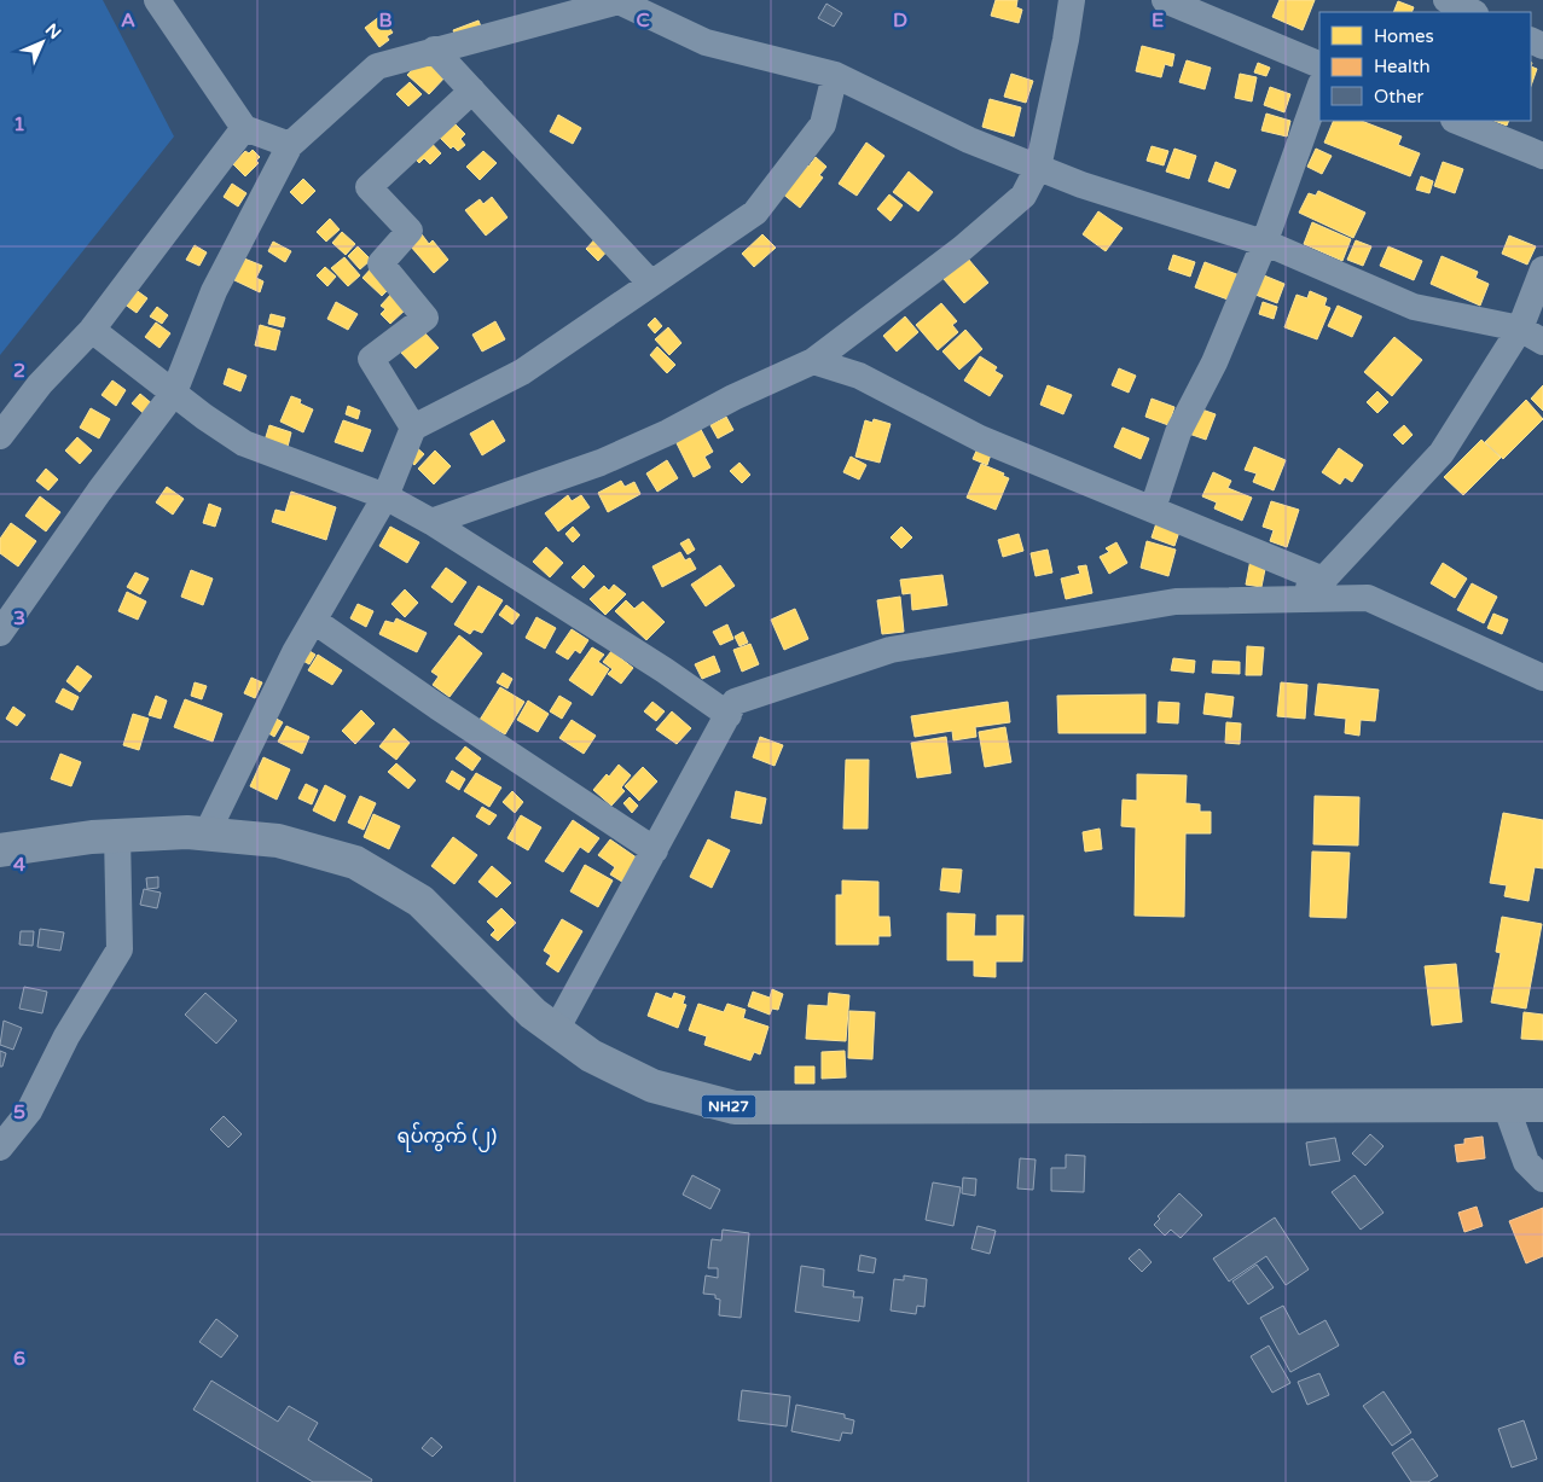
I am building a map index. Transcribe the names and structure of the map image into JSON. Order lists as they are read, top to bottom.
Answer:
{
  "streets": {
    "highway": ["NH27"]
  },
  "districts": ["ရပ်ကွက် (၂)"],
  "legend": ["Homes", "Health", "Other"],
  "north": "top right",
  "grid": {
    "columns": [
      "A",
      "B",
      "C",
      "D",
      "E"
    ],
    "rows": [
      "1",
      "2",
      "3",
      "4",
      "5",
      "6"
    ]
  }
}
